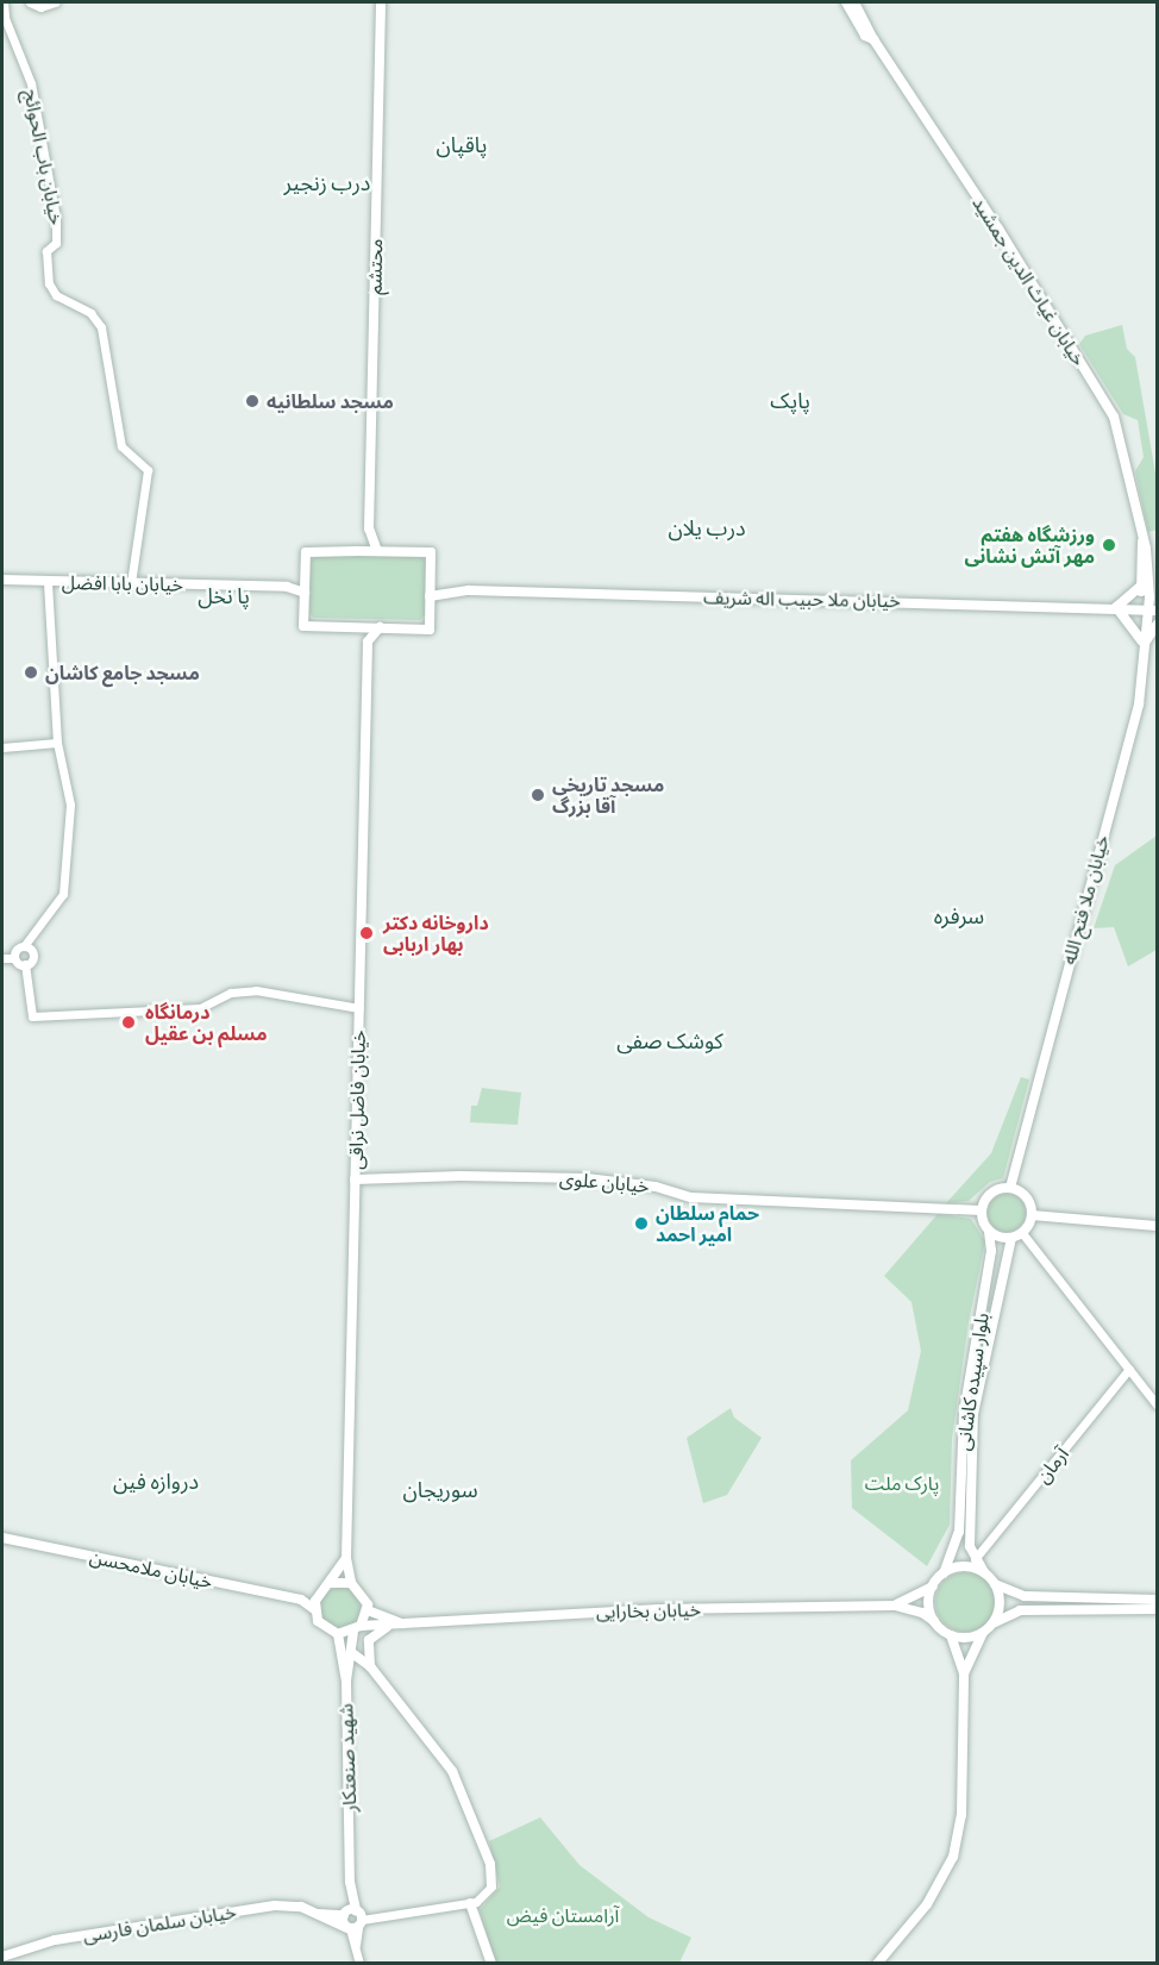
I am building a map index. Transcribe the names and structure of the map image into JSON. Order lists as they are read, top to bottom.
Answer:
{
  "streets": {
    "main road": [
      "محتشم",
      "خیابان غیاث الدین جمشید",
      "خیابان بابا افضل",
      "خیابان ملا حبیب اله شریف",
      "خیابان ملا فتح الله",
      "خیابان فاضل نراقی",
      "خیابان علوی",
      "بلوار سپیده کاشانی",
      "خیابان ملامحسن",
      "خیابان بخارایی",
      "شهید صنعتکار",
      "خیابان سلمان فارسی"
    ],
    "street": ["خیابان باب الحوائج", "آرمان"]
  },
  "crossings": [
    ["خیابان باب الحوائج", "خیابان بابا افضل"],
    ["خیابان غیاث الدین جمشید", "خیابان ملا حبیب اله شریف"],
    ["خیابان غیاث الدین جمشید", "خیابان ملا فتح الله"],
    ["خیابان ملا حبیب اله شریف", "خیابان ملا فتح الله"],
    ["خیابان ملا فتح الله", "خیابان علوی"],
    ["خیابان ملا فتح الله", "بلوار سپیده کاشانی"],
    ["خیابان فاضل نراقی", "خیابان علوی"],
    ["خیابان فاضل نراقی", "خیابان بخارایی"],
    ["خیابان فاضل نراقی", "شهید صنعتکار"],
    ["خیابان علوی", "بلوار سپیده کاشانی"],
    ["بلوار سپیده کاشانی", "آرمان"],
    ["بلوار سپیده کاشانی", "خیابان بخارایی"],
    ["خیابان بخارایی", "شهید صنعتکار"],
    ["شهید صنعتکار", "خیابان سلمان فارسی"]
  ],
  "districts": [
    "پاقپان",
    "درب زنجیر",
    "پاپک",
    "درب یلان",
    "پا نخل",
    "سرفره",
    "کوشک صفی",
    "دروازه فین",
    "سوریجان"
  ],
  "parks": ["پارک ملت", "آرامستان فیض"],
  "places": [
    "مسجد سلطانیه",
    "ورزشگاه هفتم مهر آتش نشانی",
    "مسجد جامع کاشان",
    "مسجد تاریخی آقا بزرگ",
    "داروخانه دکتر بهار اربابی",
    "درمانگاه مسلم بن عقیل",
    "حمام سلطان امیر احمد"
  ]
}
